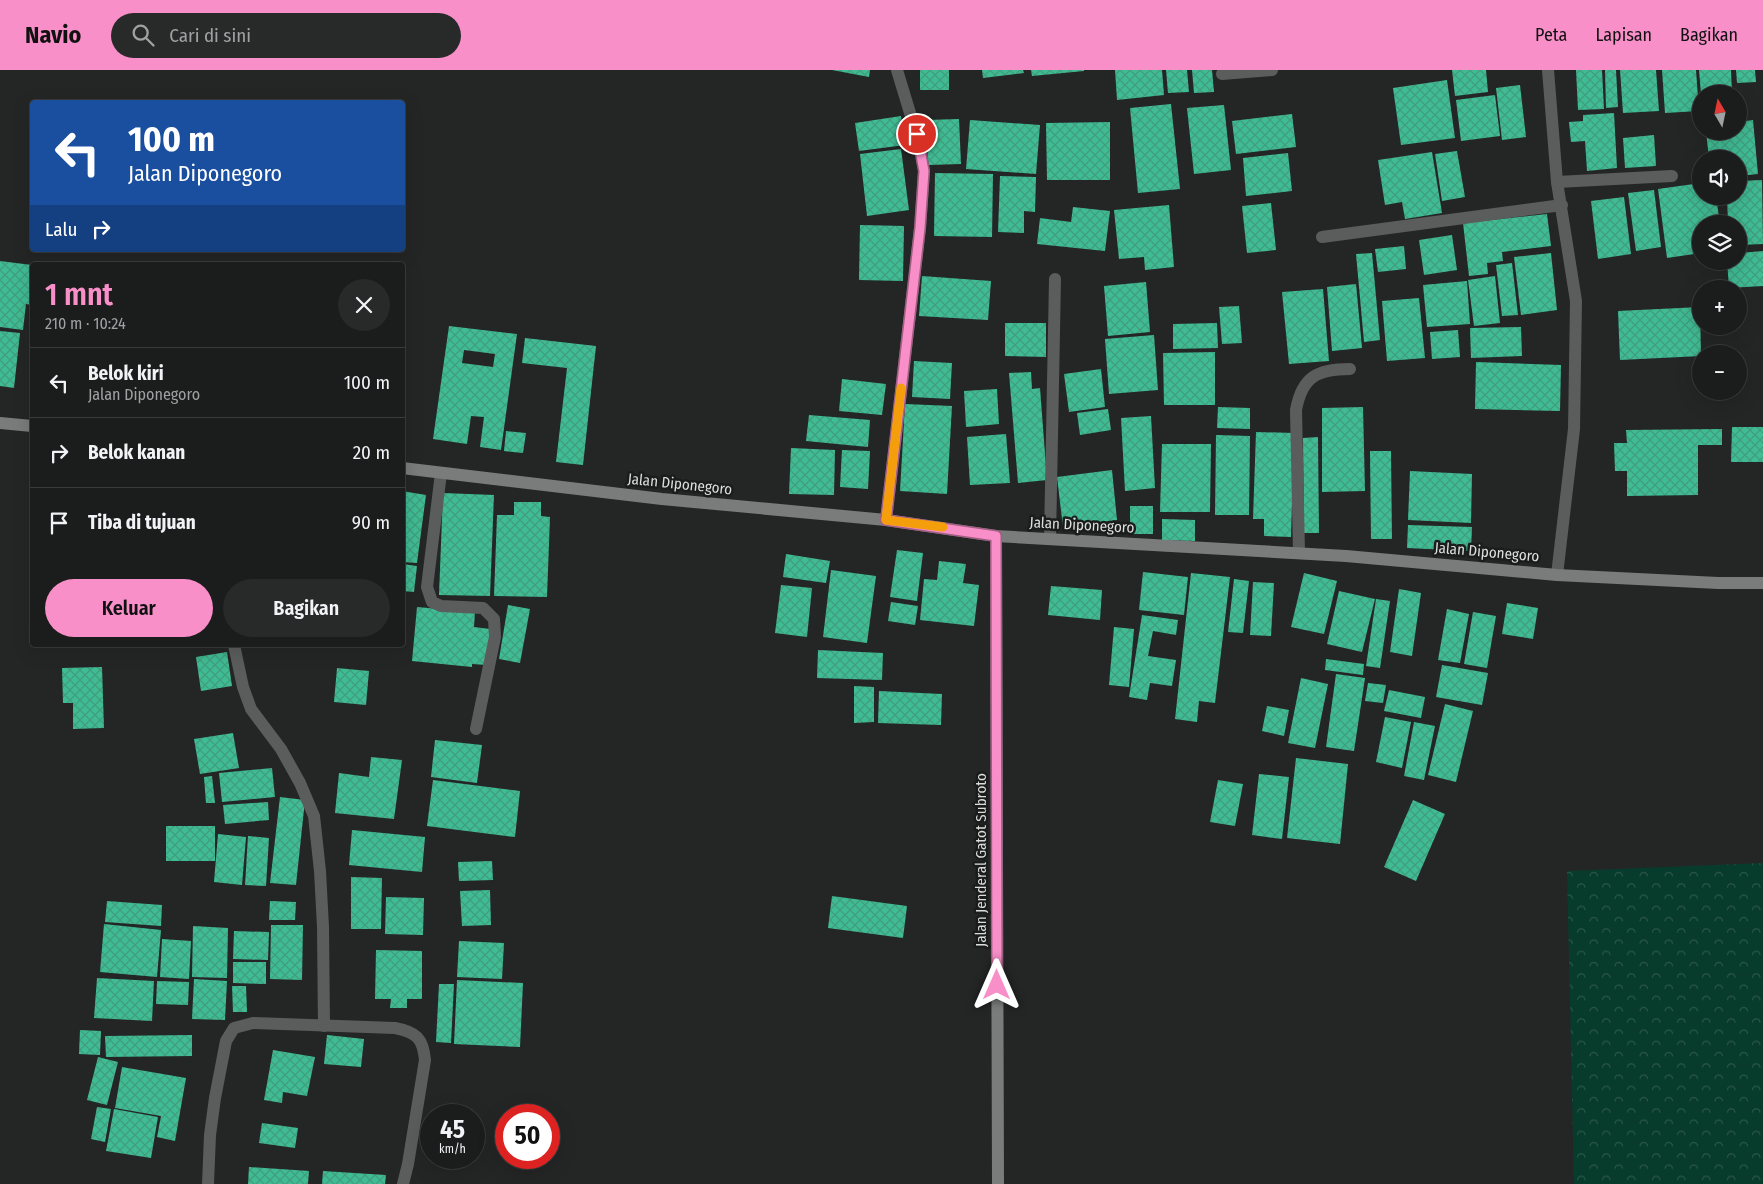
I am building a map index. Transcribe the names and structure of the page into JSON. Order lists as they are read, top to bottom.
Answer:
{
  "streets": {
    "main road": ["Jalan Diponegoro", "Jalan Jenderal Gatot Subroto"]
  },
  "crossings": [
    ["Jalan Diponegoro", "Jalan Jenderal Gatot Subroto"]
  ],
  "north": "top",
  "page": {
    "header": "Navio",
    "search": "Cari di sini",
    "nav": ["Peta", "Lapisan", "Bagikan"],
    "map_buttons": ["+", "−"],
    "turn": ["100 m", "Jalan Diponegoro"],
    "then": "Lalu",
    "heading": ["1 mnt", "210 m · 10:24"],
    "list": [
      {
        "name": "Belok kiri",
        "note": "Jalan Diponegoro",
        "value": "100 m"
      },
      {
        "name": "Belok kanan",
        "value": "20 m"
      },
      {
        "name": "Tiba di tujuan",
        "value": "90 m"
      }
    ],
    "buttons": ["Keluar", "Bagikan"],
    "speed": "45 km/h",
    "limit": "50"
  }
}
